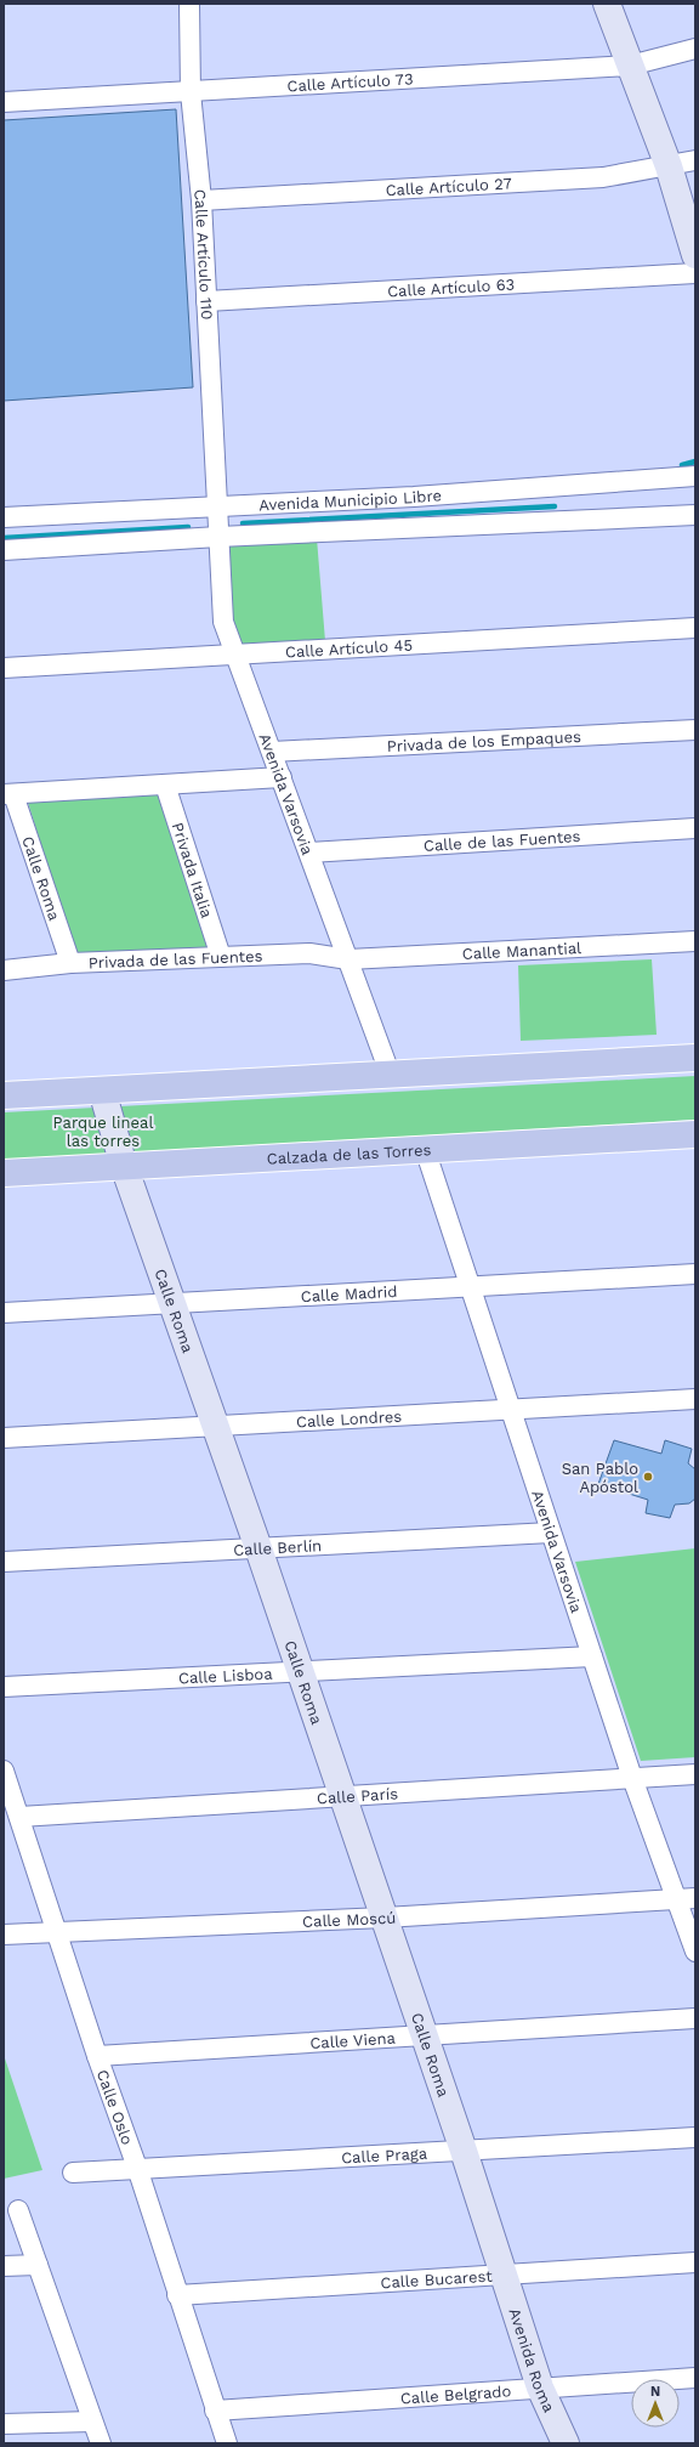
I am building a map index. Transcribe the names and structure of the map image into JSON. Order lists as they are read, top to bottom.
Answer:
{
  "streets": {
    "main road": ["Calzada de las Torres"],
    "street": [
      "Calle Artículo 73",
      "Calle Artículo 27",
      "Calle Artículo 110",
      "Calle Artículo 63",
      "Avenida Municipio Libre",
      "Calle Artículo 45",
      "Privada de los Empaques",
      "Avenida Varsovia",
      "Calle de las Fuentes",
      "Privada Italia",
      "Calle Roma",
      "Calle Manantial",
      "Privada de las Fuentes",
      "Calle Madrid",
      "Calle Londres",
      "Calle Berlín",
      "Calle Lisboa",
      "Calle París",
      "Calle Moscú",
      "Calle Viena",
      "Calle Oslo",
      "Calle Praga",
      "Calle Bucarest",
      "Avenida Roma",
      "Calle Belgrado"
    ]
  },
  "crossings": [
    ["Calle Artículo 73", "Calle Artículo 110"],
    ["Calle Artículo 27", "Calle Artículo 110"],
    ["Calle Artículo 110", "Calle Artículo 63"],
    ["Calle Artículo 110", "Avenida Municipio Libre"],
    ["Calle Artículo 110", "Avenida Varsovia"],
    ["Avenida Municipio Libre", "Avenida Varsovia"],
    ["Calle Artículo 45", "Avenida Varsovia"],
    ["Privada de los Empaques", "Avenida Varsovia"],
    ["Avenida Varsovia", "Calle de las Fuentes"],
    ["Avenida Varsovia", "Calle Manantial"],
    ["Avenida Varsovia", "Privada de las Fuentes"],
    ["Avenida Varsovia", "Calzada de las Torres"],
    ["Avenida Varsovia", "Calle Madrid"],
    ["Avenida Varsovia", "Calle Londres"],
    ["Avenida Varsovia", "Calle Berlín"],
    ["Avenida Varsovia", "Calle Lisboa"],
    ["Avenida Varsovia", "Calle París"],
    ["Avenida Varsovia", "Calle Moscú"],
    ["Privada Italia", "Privada de las Fuentes"],
    ["Calle Roma", "Privada de las Fuentes"],
    ["Calle Roma", "Calzada de las Torres"],
    ["Calle Roma", "Calle Madrid"],
    ["Calle Roma", "Calle Londres"],
    ["Calle Roma", "Calle Berlín"],
    ["Calle Roma", "Calle Lisboa"],
    ["Calle Roma", "Calle París"],
    ["Calle Roma", "Calle Moscú"],
    ["Calle Roma", "Calle Viena"],
    ["Calle Roma", "Calle Praga"],
    ["Calle Roma", "Calle Bucarest"],
    ["Calle Roma", "Avenida Roma"],
    ["Calle Manantial", "Privada de las Fuentes"],
    ["Calle París", "Calle Oslo"],
    ["Calle Moscú", "Calle Oslo"],
    ["Calle Viena", "Calle Oslo"],
    ["Calle Oslo", "Calle Praga"],
    ["Calle Oslo", "Calle Bucarest"],
    ["Calle Oslo", "Calle Belgrado"],
    ["Calle Bucarest", "Avenida Roma"],
    ["Avenida Roma", "Calle Belgrado"]
  ],
  "parks": ["Parque lineal las torres"],
  "places": ["San Pablo Apóstol"],
  "north": "top"
}
